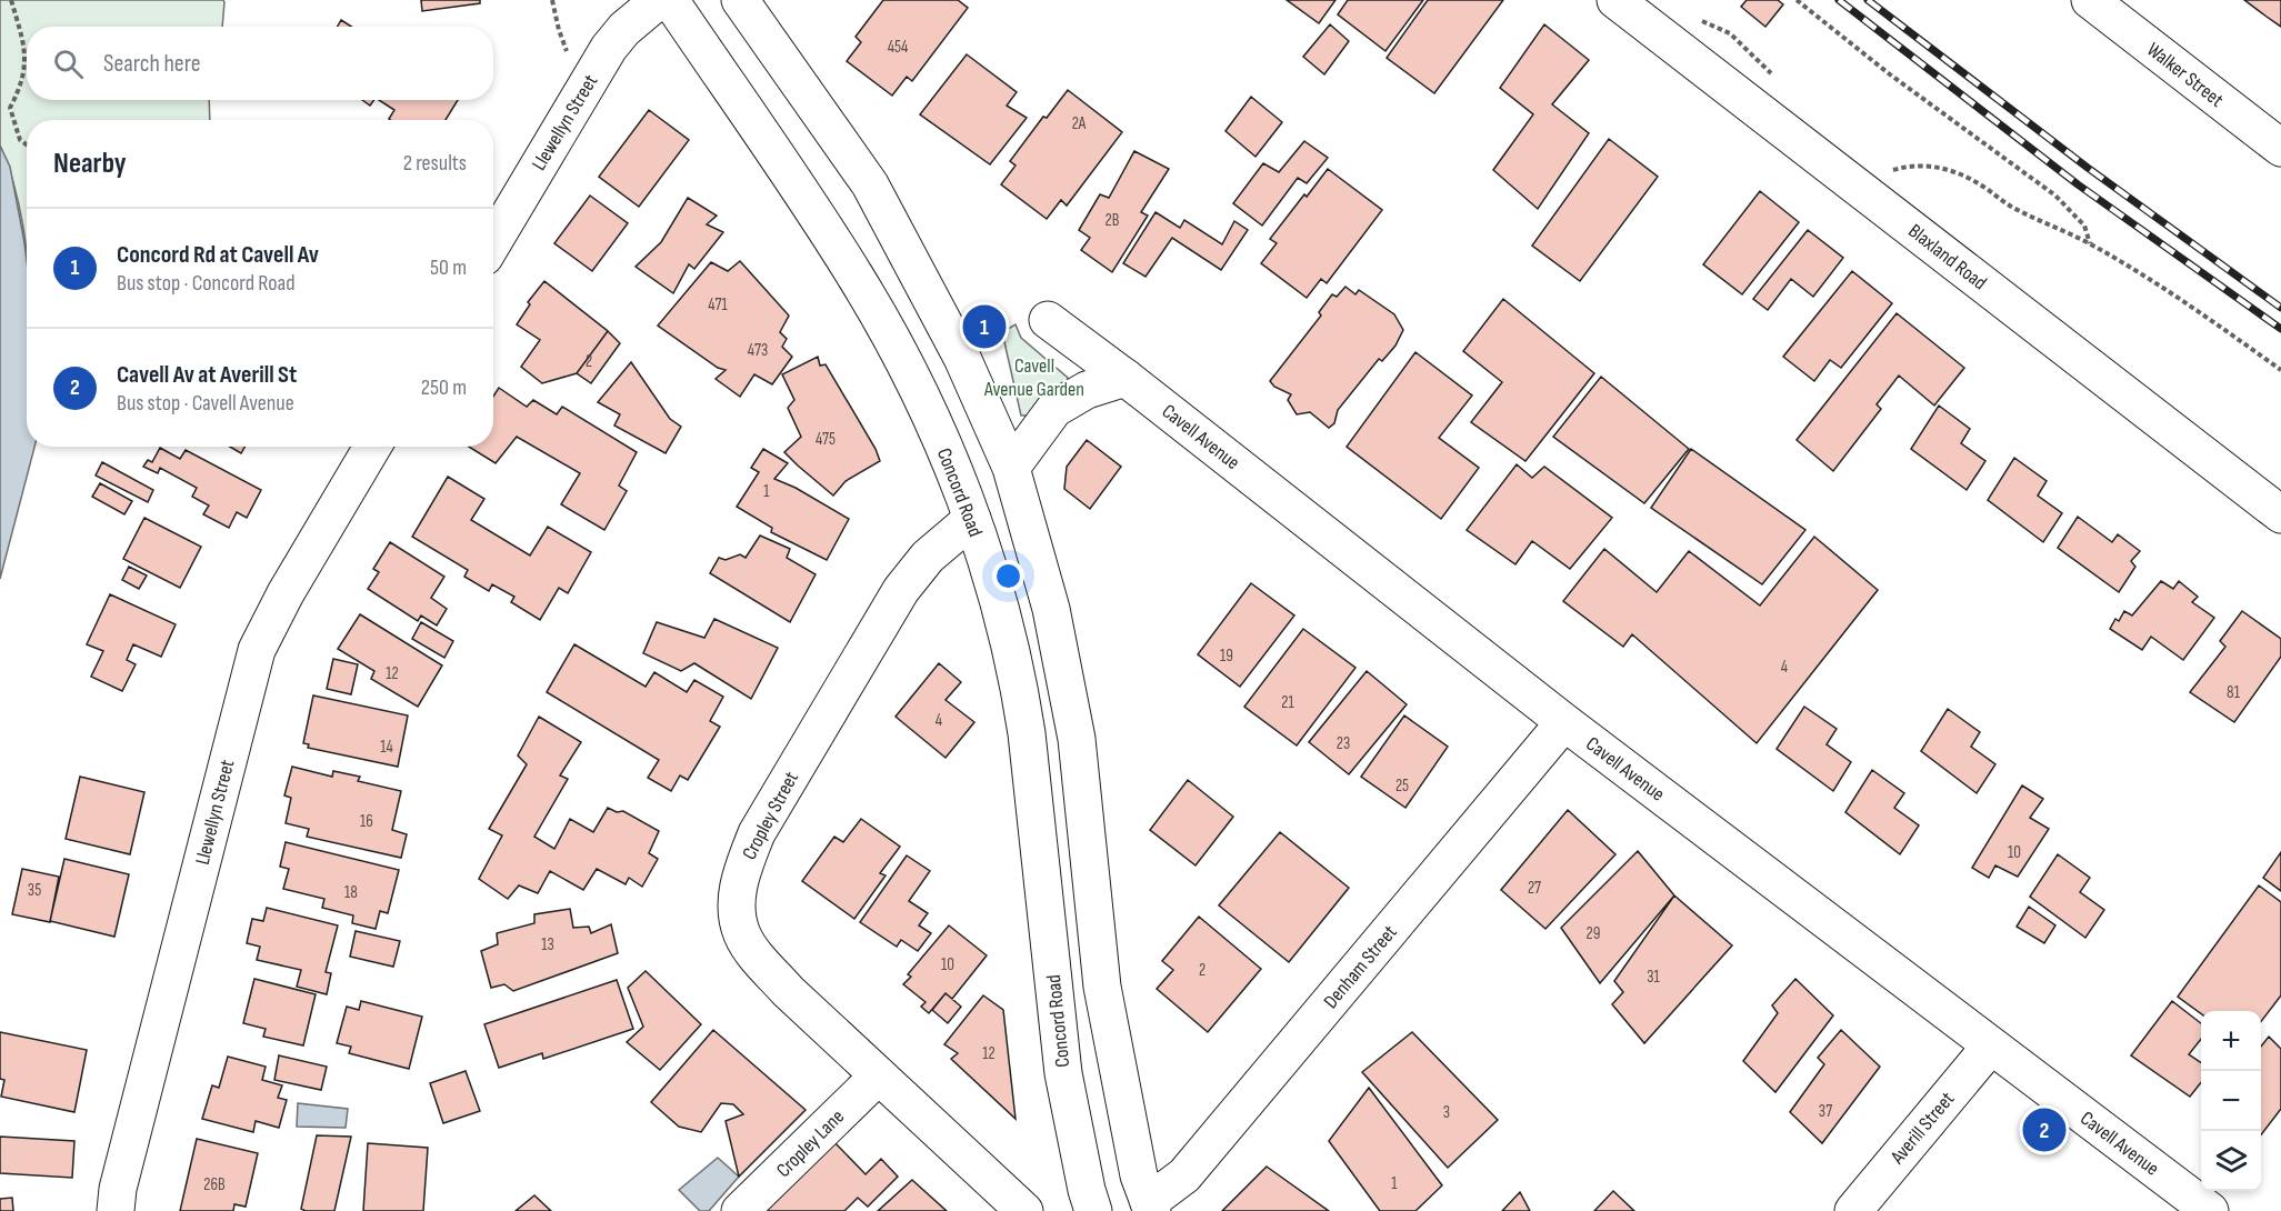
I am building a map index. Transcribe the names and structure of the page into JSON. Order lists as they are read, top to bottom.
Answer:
{
  "streets": {
    "main road": [
      "Walker Street",
      "Llewellyn Street",
      "Blaxland Road",
      "Cavell Avenue",
      "Concord Road",
      "Cropley Street",
      "Denham Street",
      "Averill Street",
      "Cropley Lane"
    ]
  },
  "crossings": [
    ["Cavell Avenue", "Denham Street"],
    ["Cavell Avenue", "Averill Street"],
    ["Concord Road", "Cropley Street"],
    ["Cropley Street", "Cropley Lane"]
  ],
  "parks": ["Cavell Avenue Garden"],
  "house_numbers": [
    "454",
    "2A",
    "2B",
    "471",
    "473",
    "2",
    "475",
    "1",
    "19",
    "4",
    "12",
    "81",
    "21",
    "4",
    "23",
    "14",
    "25",
    "16",
    "10",
    "27",
    "35",
    "18",
    "29",
    "13",
    "10",
    "2",
    "31",
    "12",
    "37",
    "3",
    "1",
    "26B"
  ],
  "page": {
    "search": "Search here",
    "heading": ["Nearby", "2 results"],
    "list": [
      {
        "mark": "1",
        "name": "Concord Rd at Cavell Av",
        "note": "Bus stop · Concord Road",
        "value": "50 m"
      },
      {
        "mark": "2",
        "name": "Cavell Av at Averill St",
        "note": "Bus stop · Cavell Avenue",
        "value": "250 m"
      }
    ],
    "pins": ["1", "2"],
    "map_buttons": ["+", "−"]
  }
}
